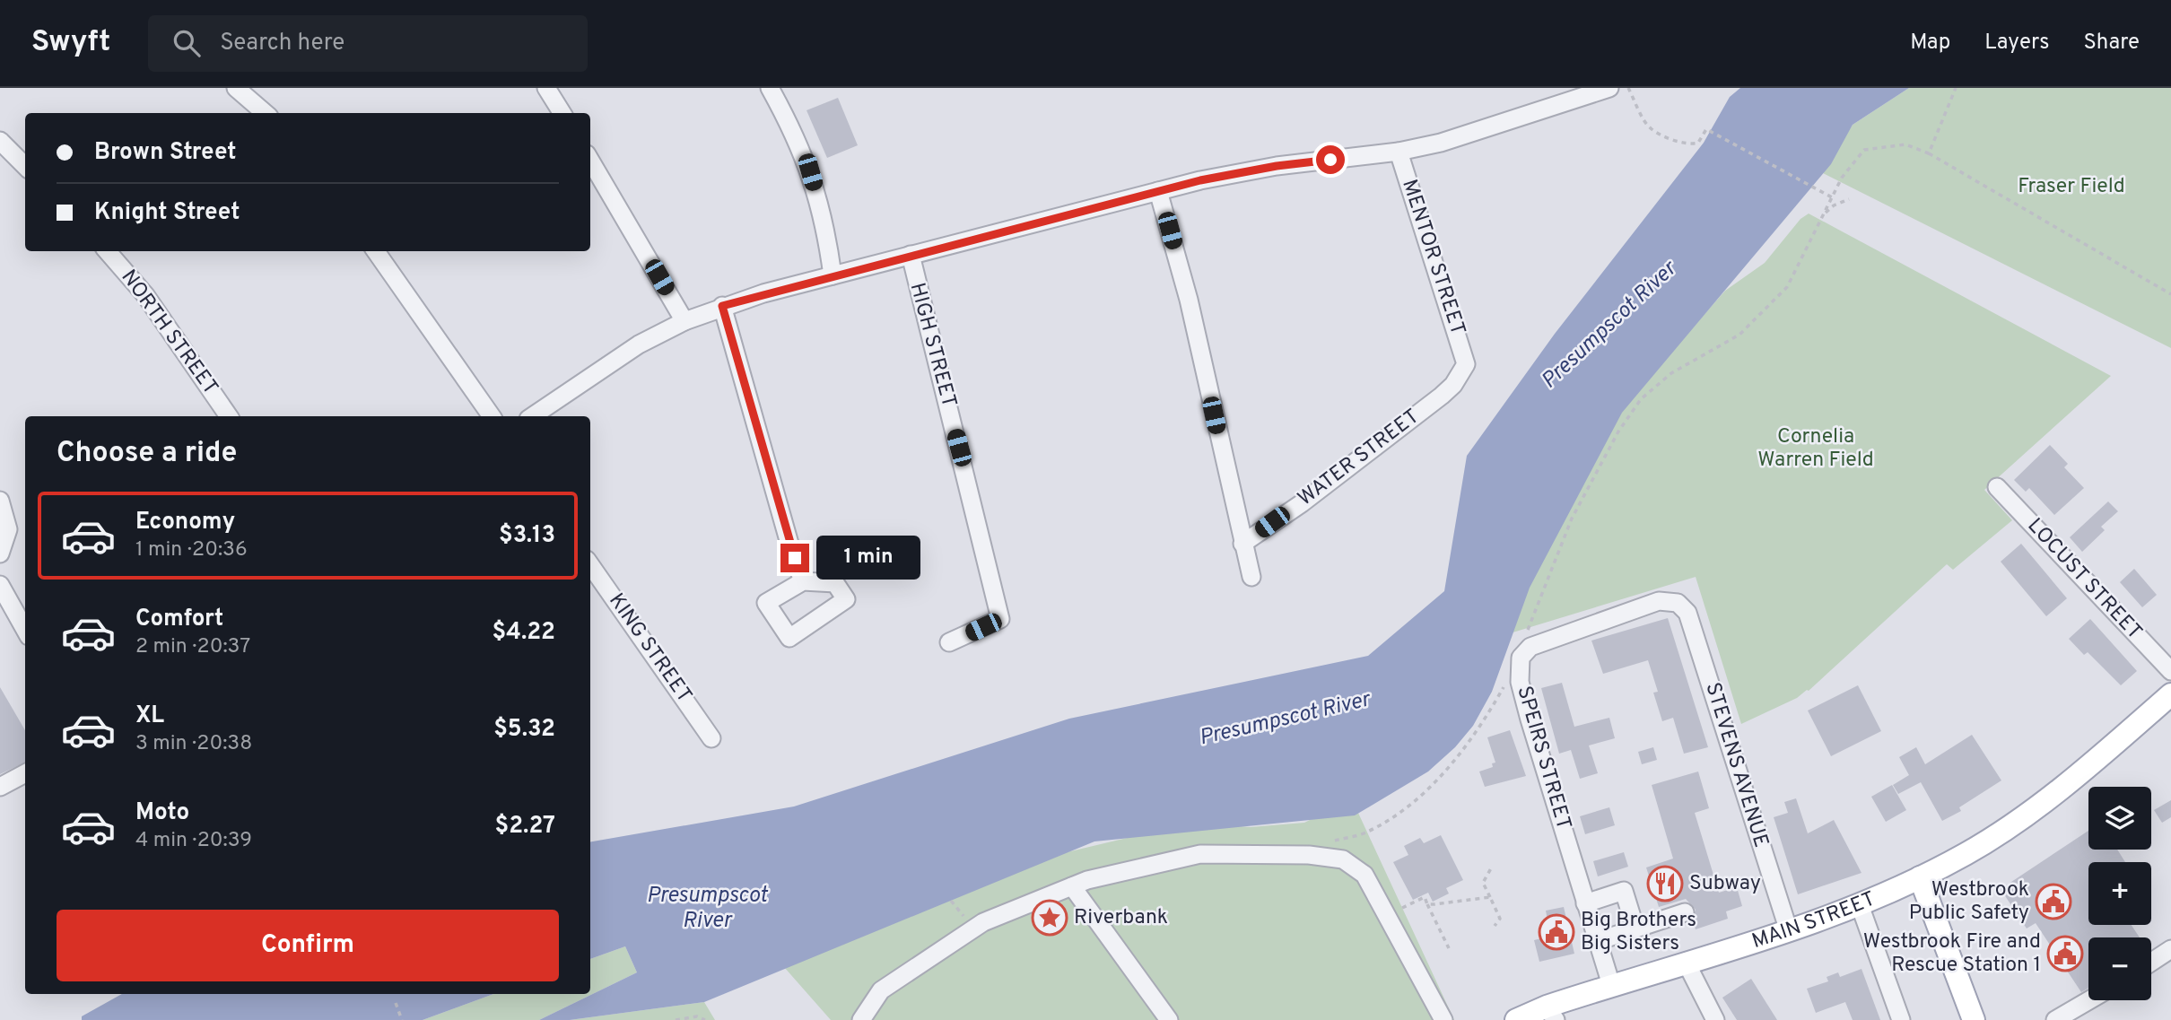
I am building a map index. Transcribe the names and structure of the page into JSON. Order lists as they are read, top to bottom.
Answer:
{
  "streets": {
    "main road": ["MAIN STREET"],
    "street": [
      "MENTOR STREET",
      "NORTH STREET",
      "HIGH STREET",
      "WATER STREET",
      "LOCUST STREET",
      "KING STREET",
      "SPEIRS STREET",
      "STEVENS AVENUE"
    ]
  },
  "crossings": [
    ["MENTOR STREET", "WATER STREET"],
    ["SPEIRS STREET", "STEVENS AVENUE"],
    ["SPEIRS STREET", "MAIN STREET"],
    ["STEVENS AVENUE", "MAIN STREET"]
  ],
  "water": ["Presumpscot River"],
  "parks": ["Fraser Field", "Cornelia Warren Field"],
  "places": {
    "restaurant": ["Subway"],
    "public building": ["Westbrook Public Safety", "Big Brothers Big Sisters", "Westbrook Fire and Rescue Station 1"],
    "place": ["Riverbank"]
  },
  "page": {
    "header": "Swyft",
    "search": "Search here",
    "nav": ["Map", "Layers", "Share"],
    "banner": ["Brown Street", "Knight Street"],
    "heading": "Choose a ride",
    "list": [
      {
        "name": "Economy",
        "note": "1 min · 20:36",
        "value": "$3.13"
      },
      {
        "name": "Comfort",
        "note": "2 min · 20:37",
        "value": "$4.22"
      },
      {
        "name": "XL",
        "note": "3 min · 20:38",
        "value": "$5.32"
      },
      {
        "name": "Moto",
        "note": "4 min · 20:39",
        "value": "$2.27"
      }
    ],
    "bubble": "1 min",
    "map_buttons": ["+", "−"],
    "buttons": "Confirm"
  }
}
